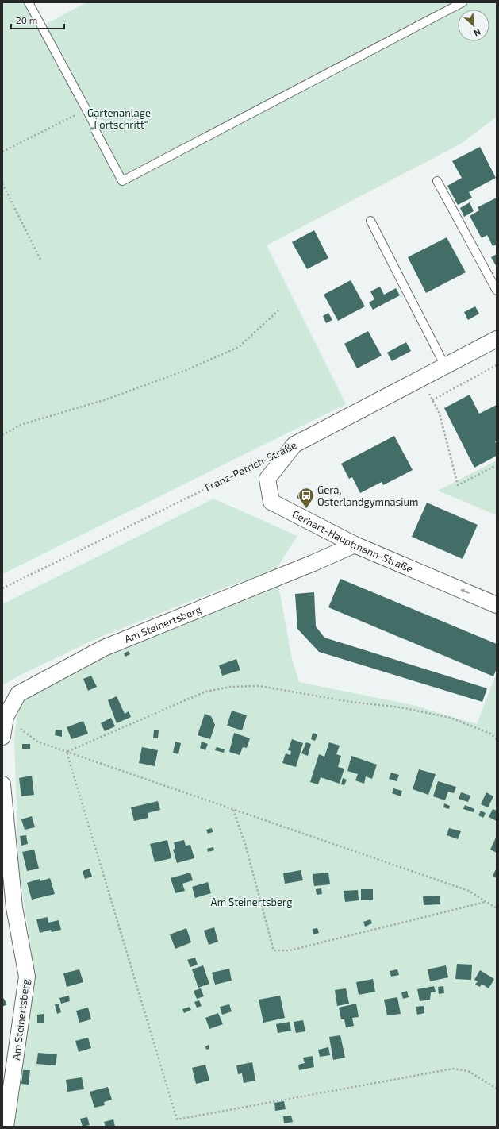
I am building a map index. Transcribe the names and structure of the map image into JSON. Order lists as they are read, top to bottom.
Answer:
{
  "streets": {
    "street": ["Franz-Petrich-Straße", "Gerhart-Hauptmann-Straße", "Am Steinertsberg"]
  },
  "crossings": [
    ["Franz-Petrich-Straße", "Gerhart-Hauptmann-Straße"],
    ["Gerhart-Hauptmann-Straße", "Am Steinertsberg"]
  ],
  "one_way": ["Gerhart-Hauptmann-Straße"],
  "parks": ["Gartenanlage „Fortschritt“", "Am Steinertsberg"],
  "places": {
    "bus stop": ["Gera, Osterlandgymnasium"]
  },
  "scale_bar": "20 m",
  "north": "bottom right"
}
